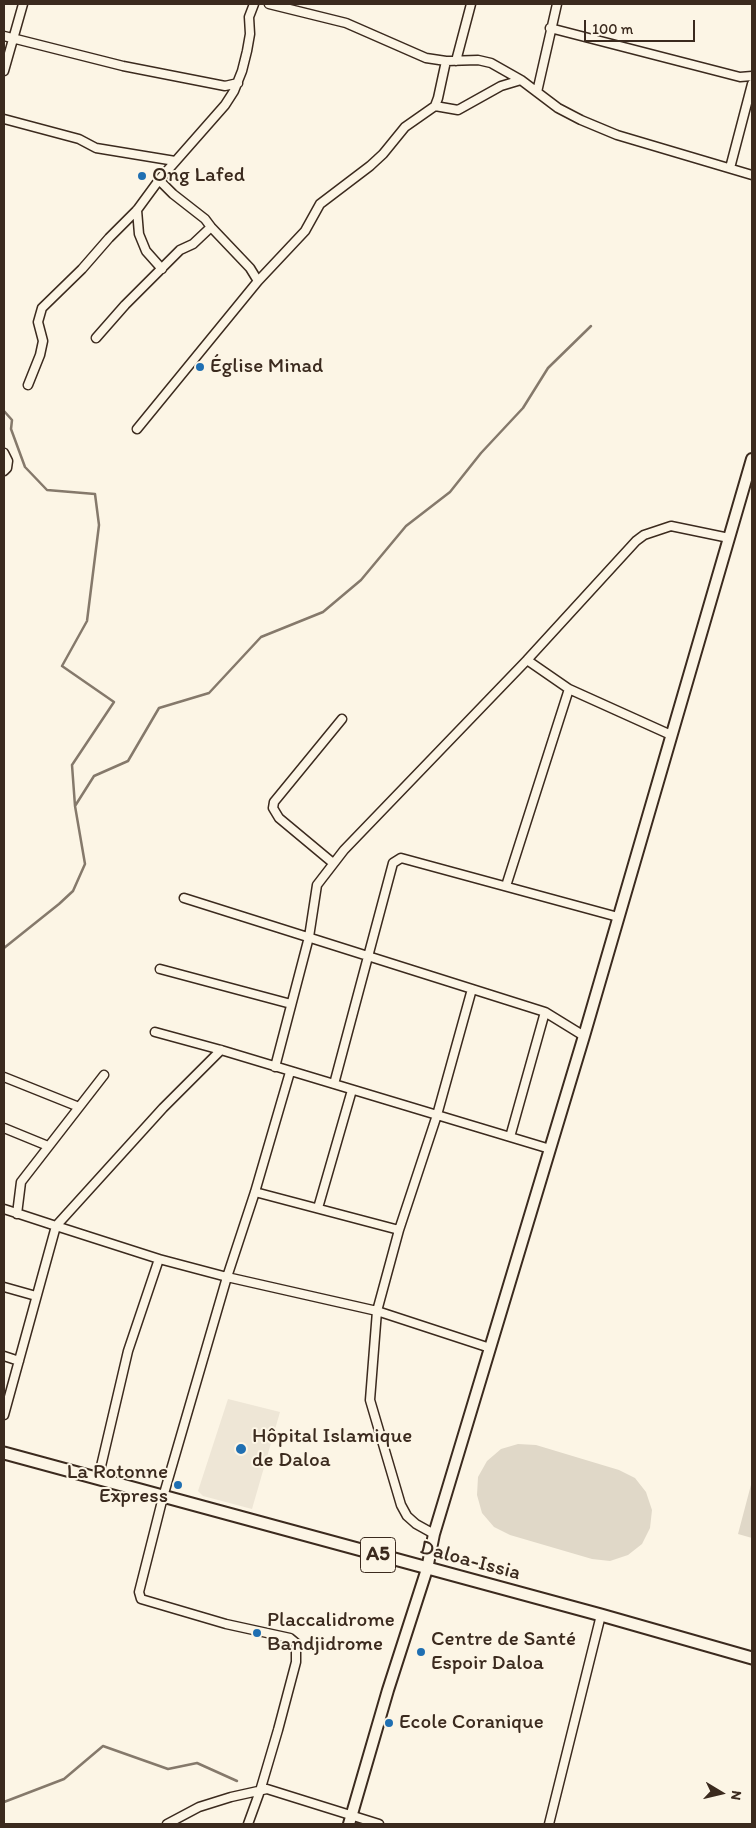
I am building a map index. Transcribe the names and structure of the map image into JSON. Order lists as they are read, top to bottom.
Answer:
{
  "streets": {
    "main road": ["A5", "Daloa-Issia"]
  },
  "places": [
    "Ong Lafed",
    "Église Minad",
    "Hôpital Islamique de Daloa",
    "La Rotonne Express",
    "Placcalidrome Bandjidrome",
    "Centre de Santé Espoir Daloa",
    "Ecole Coranique"
  ],
  "scale_bar": "100 m",
  "north": "right"
}
